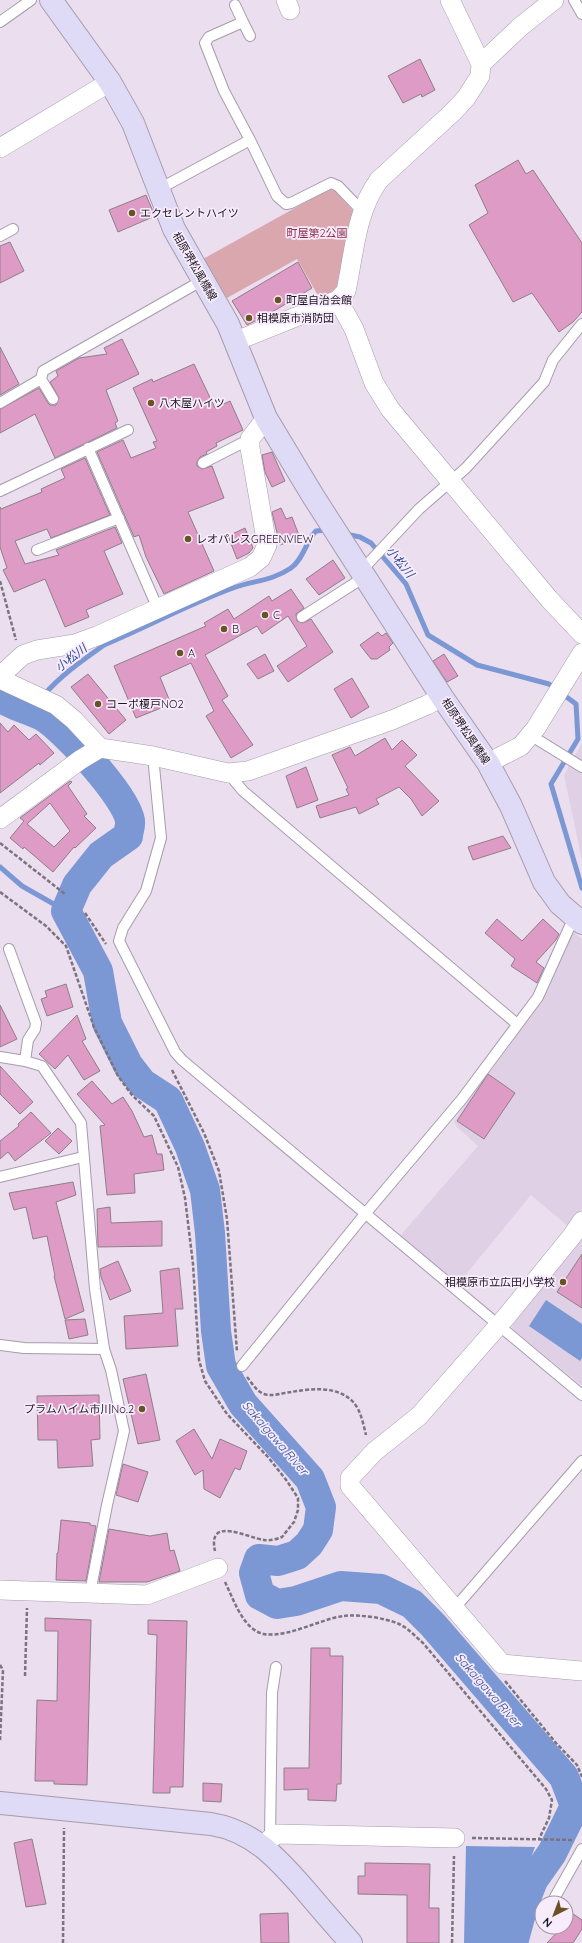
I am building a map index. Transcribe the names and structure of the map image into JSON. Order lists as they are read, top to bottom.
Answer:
{
  "streets": {
    "street": ["相原堺松風橋線"]
  },
  "water": ["小松川", "Sakaigawa River"],
  "parks": ["町屋第2公園"],
  "places": [
    "エクセレントハイツ",
    "町屋自治会館",
    "相模原市消防団",
    "八木屋ハイツ",
    "レオパレスGREENVIEW",
    "C",
    "B",
    "A",
    "コーポ榎戸NO2",
    "相模原市立広田小学校",
    "プラムハイム市川No.2"
  ],
  "north": "bottom left"
}
